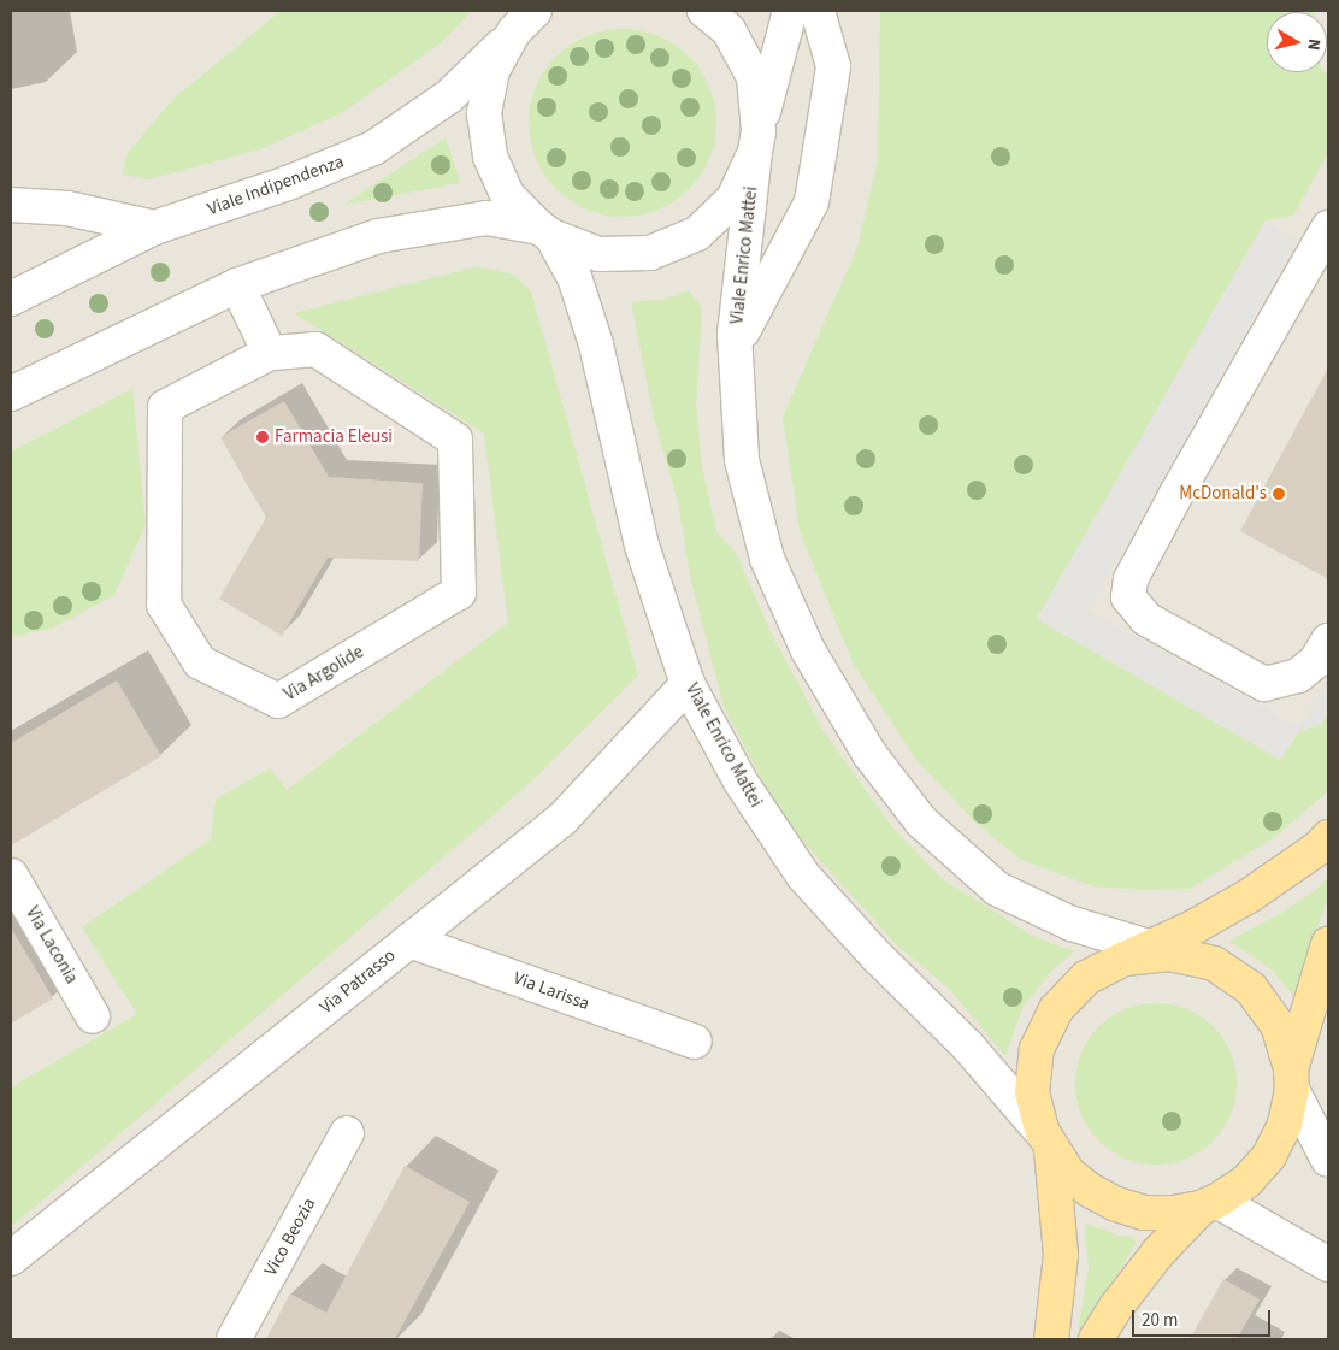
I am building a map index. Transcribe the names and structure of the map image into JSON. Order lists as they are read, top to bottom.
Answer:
{
  "streets": {
    "street": [
      "Viale Indipendenza",
      "Viale Enrico Mattei",
      "Via Argolide",
      "Via Laconia",
      "Via Patrasso",
      "Via Larissa",
      "Vico Beozia"
    ]
  },
  "crossings": [
    ["Viale Enrico Mattei", "Via Patrasso"],
    ["Via Patrasso", "Via Larissa"]
  ],
  "places": ["Farmacia Eleusi", "McDonald's"],
  "scale_bar": "20 m",
  "north": "right"
}
